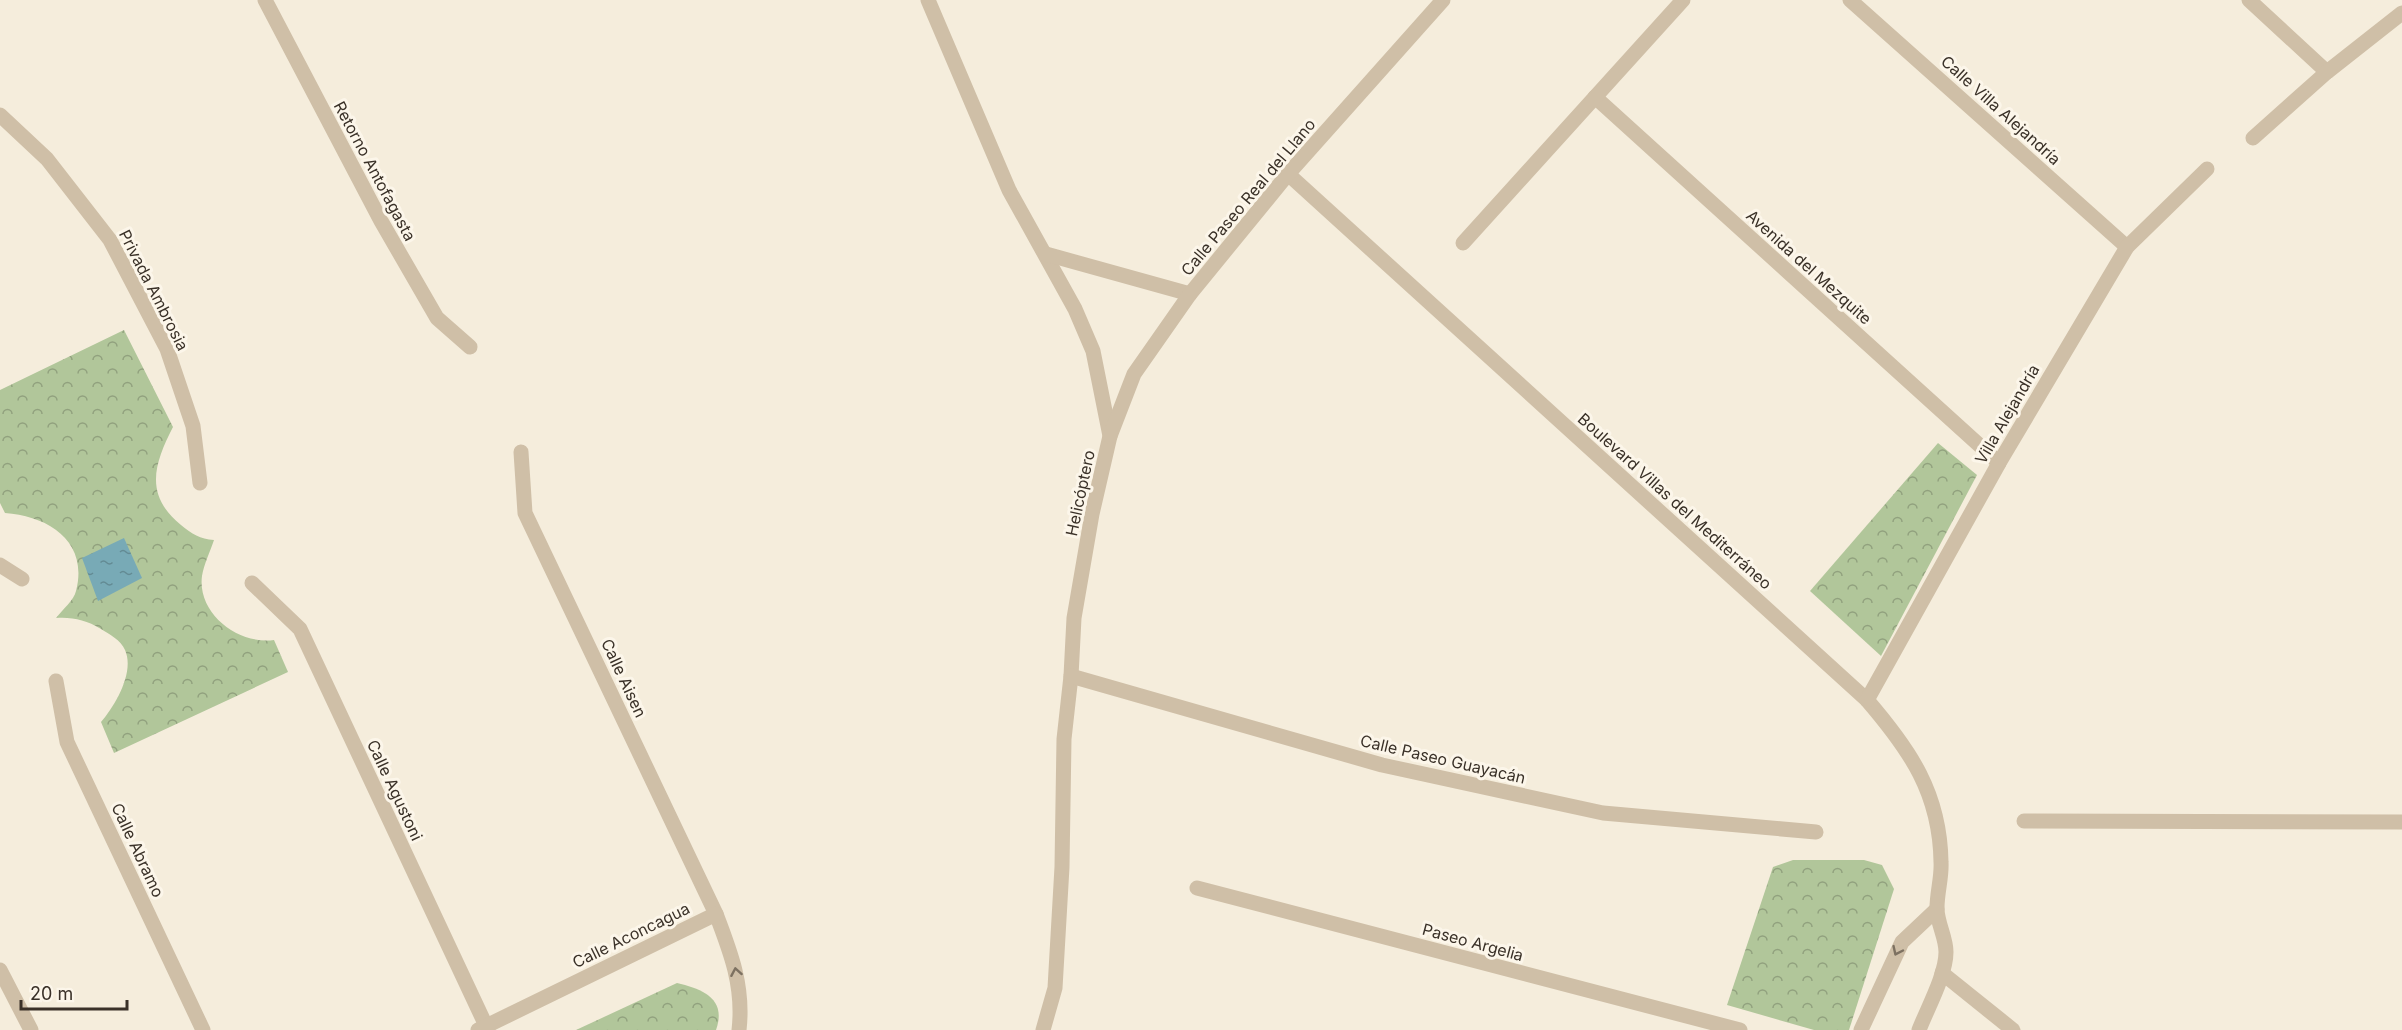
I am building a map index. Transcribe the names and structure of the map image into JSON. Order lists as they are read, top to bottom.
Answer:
{
  "streets": {
    "street": [
      "Calle Villa Alejandría",
      "Retorno Antofagasta",
      "Calle Paseo Real del Llano",
      "Avenida del Mezquite",
      "Privada Ambrosia",
      "Villa Alejandría",
      "Helicóptero",
      "Boulevard Villas del Mediterráneo",
      "Calle Aisen",
      "Calle Paseo Guayacán",
      "Calle Agustoni",
      "Calle Abramo",
      "Calle Aconcagua",
      "Paseo Argelia"
    ]
  },
  "crossings": [
    ["Calle Villa Alejandría", "Villa Alejandría"],
    ["Calle Paseo Real del Llano", "Helicóptero"],
    ["Calle Paseo Real del Llano", "Boulevard Villas del Mediterráneo"],
    ["Avenida del Mezquite", "Villa Alejandría"],
    ["Villa Alejandría", "Boulevard Villas del Mediterráneo"],
    ["Helicóptero", "Calle Paseo Guayacán"],
    ["Calle Aisen", "Calle Aconcagua"],
    ["Calle Agustoni", "Calle Aconcagua"]
  ],
  "scale_bar": "20 m"
}
